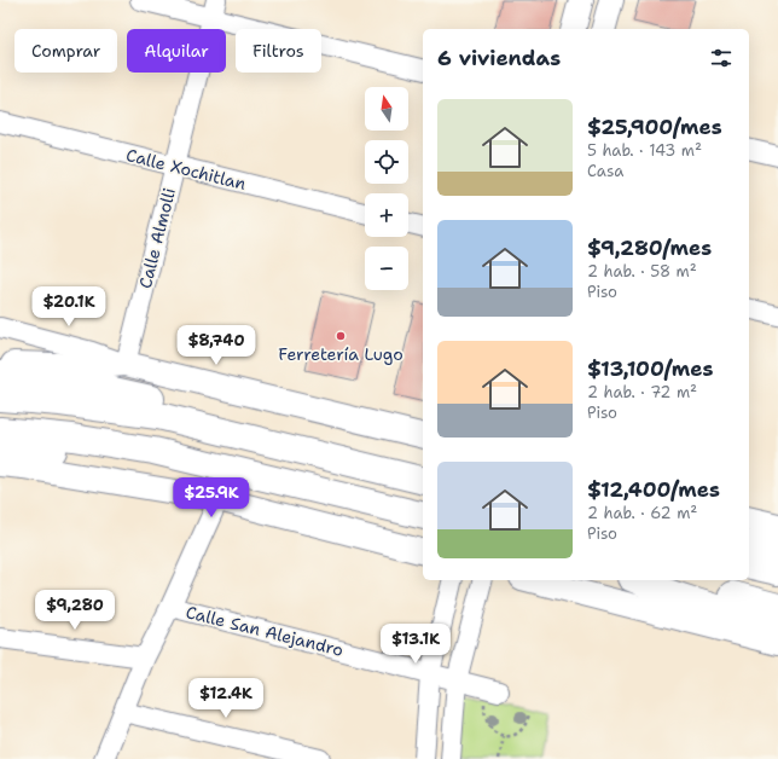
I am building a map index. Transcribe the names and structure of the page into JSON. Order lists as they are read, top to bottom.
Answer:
{
  "streets": {
    "street": ["Calle Xochitlan", "Calle Almolli", "Calle San Alejandro"]
  },
  "crossings": [
    ["Calle Xochitlan", "Calle Almolli"]
  ],
  "places": ["Ferretería Lugo"],
  "north": "top",
  "page": {
    "chip": ["Comprar", "Alquilar", "Filtros"],
    "heading": "6 viviendas",
    "map_buttons": ["+", "−"],
    "list": [
      {
        "name": "$25,900/mes",
        "note": "5 hab. · 143 m² · Casa"
      },
      {
        "name": "$9,280/mes",
        "note": "2 hab. · 58 m² · Piso"
      },
      {
        "name": "$13,100/mes",
        "note": "2 hab. · 72 m² · Piso"
      },
      {
        "name": "$12,400/mes",
        "note": "2 hab. · 62 m² · Piso"
      }
    ],
    "price": [
      "$20.1K",
      "$8,740",
      "$25.9K",
      "$9,280",
      "$13.1K",
      "$12.4K"
    ]
  }
}
